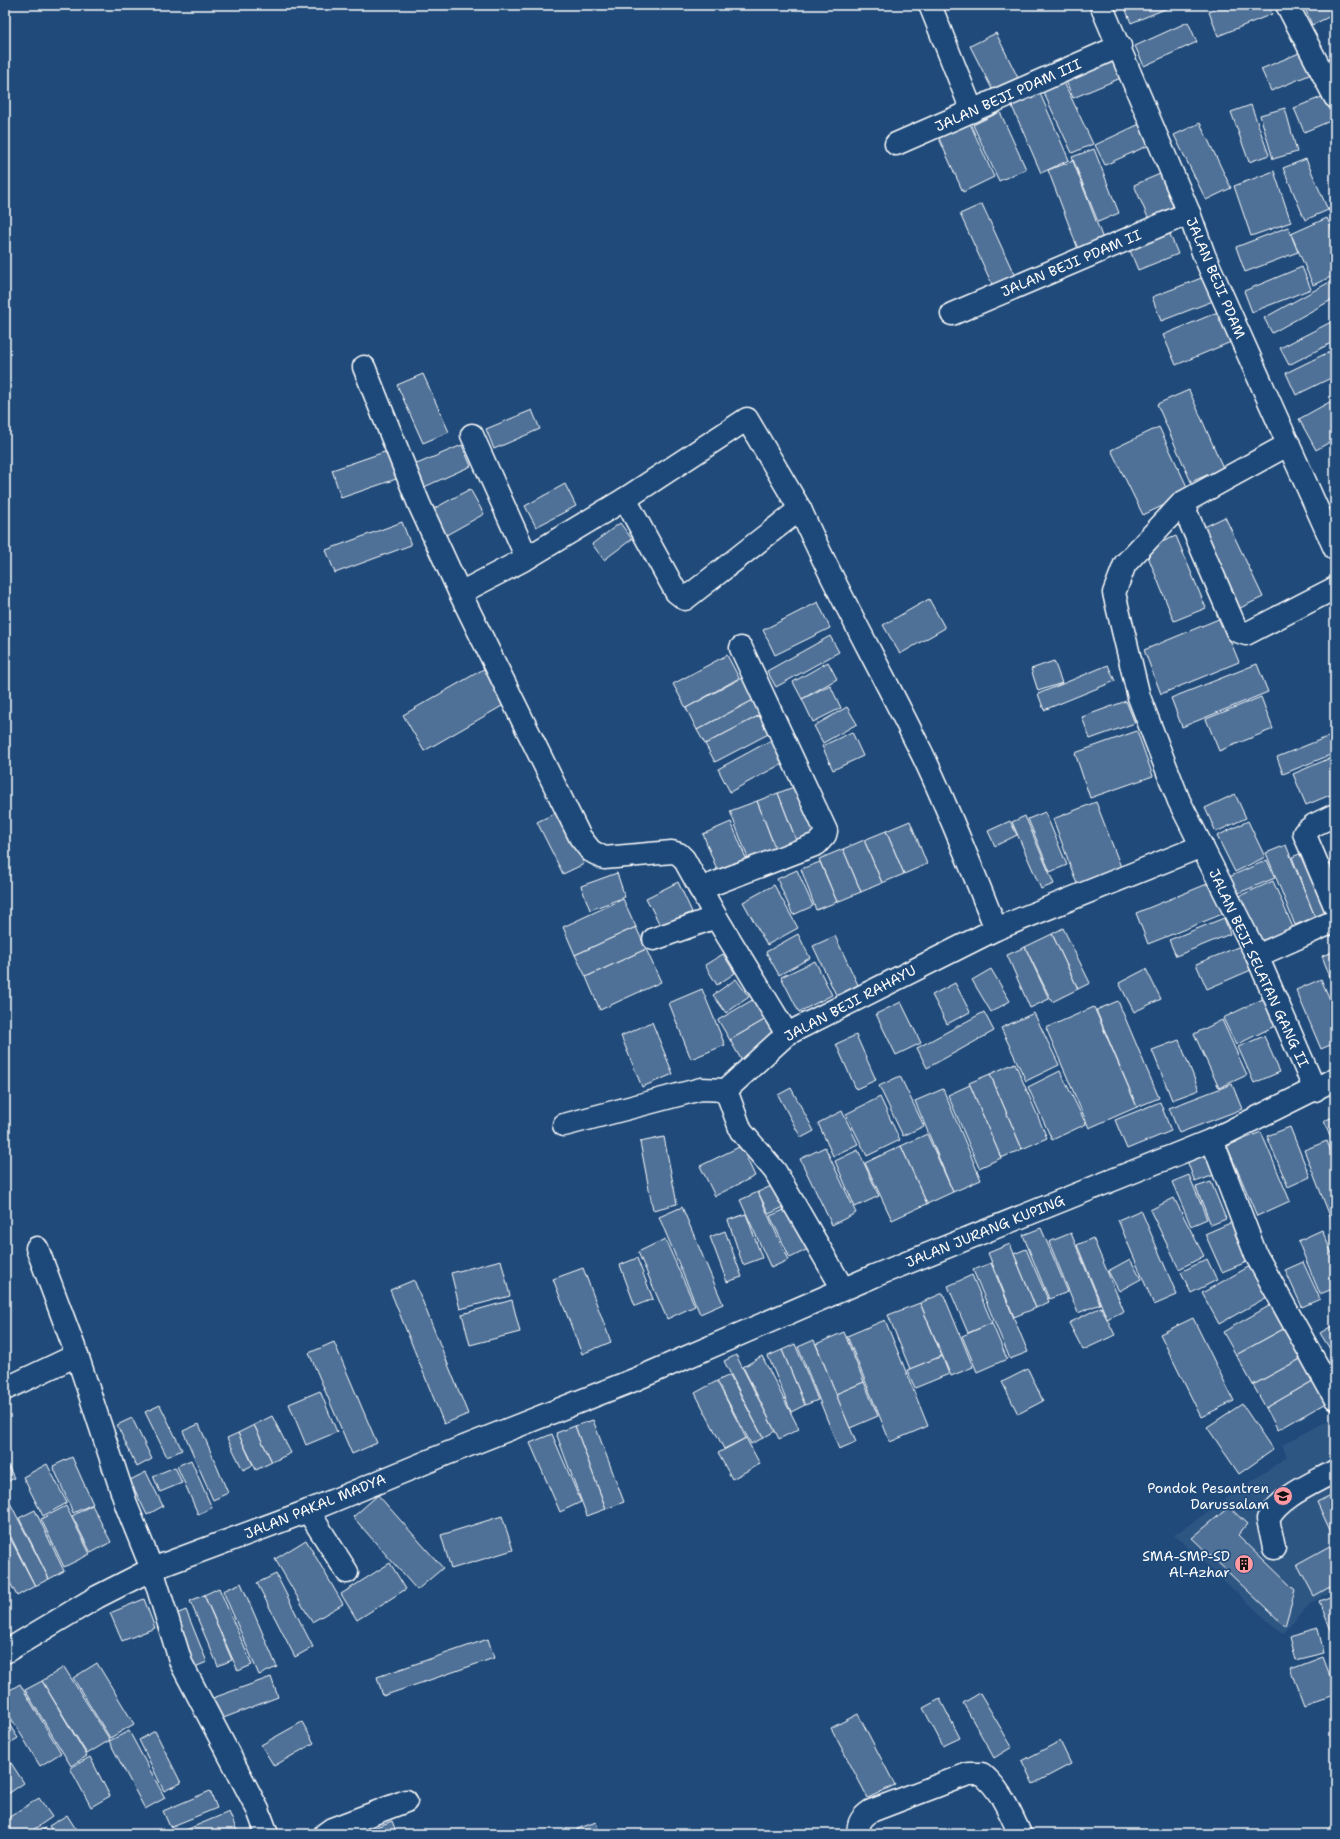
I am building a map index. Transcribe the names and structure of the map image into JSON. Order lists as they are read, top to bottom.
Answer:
{
  "streets": {
    "street": [
      "JALAN BEJI PDAM III",
      "JALAN BEJI PDAM II",
      "JALAN BEJI PDAM",
      "JALAN BEJI SELATAN GANG II",
      "JALAN BEJI RAHAYU",
      "JALAN JURANG KUPING",
      "JALAN PAKAL MADYA"
    ]
  },
  "crossings": [
    ["JALAN BEJI PDAM III", "JALAN BEJI PDAM"],
    ["JALAN BEJI PDAM II", "JALAN BEJI PDAM"],
    ["JALAN BEJI PDAM", "JALAN BEJI SELATAN GANG II"],
    ["JALAN BEJI SELATAN GANG II", "JALAN BEJI RAHAYU"],
    ["JALAN BEJI SELATAN GANG II", "JALAN JURANG KUPING"],
    ["JALAN JURANG KUPING", "JALAN PAKAL MADYA"]
  ],
  "places": {
    "school or university": ["Pondok Pesantren Darussalam"],
    "building": ["SMA-SMP-SD Al-Azhar"]
  }
}
